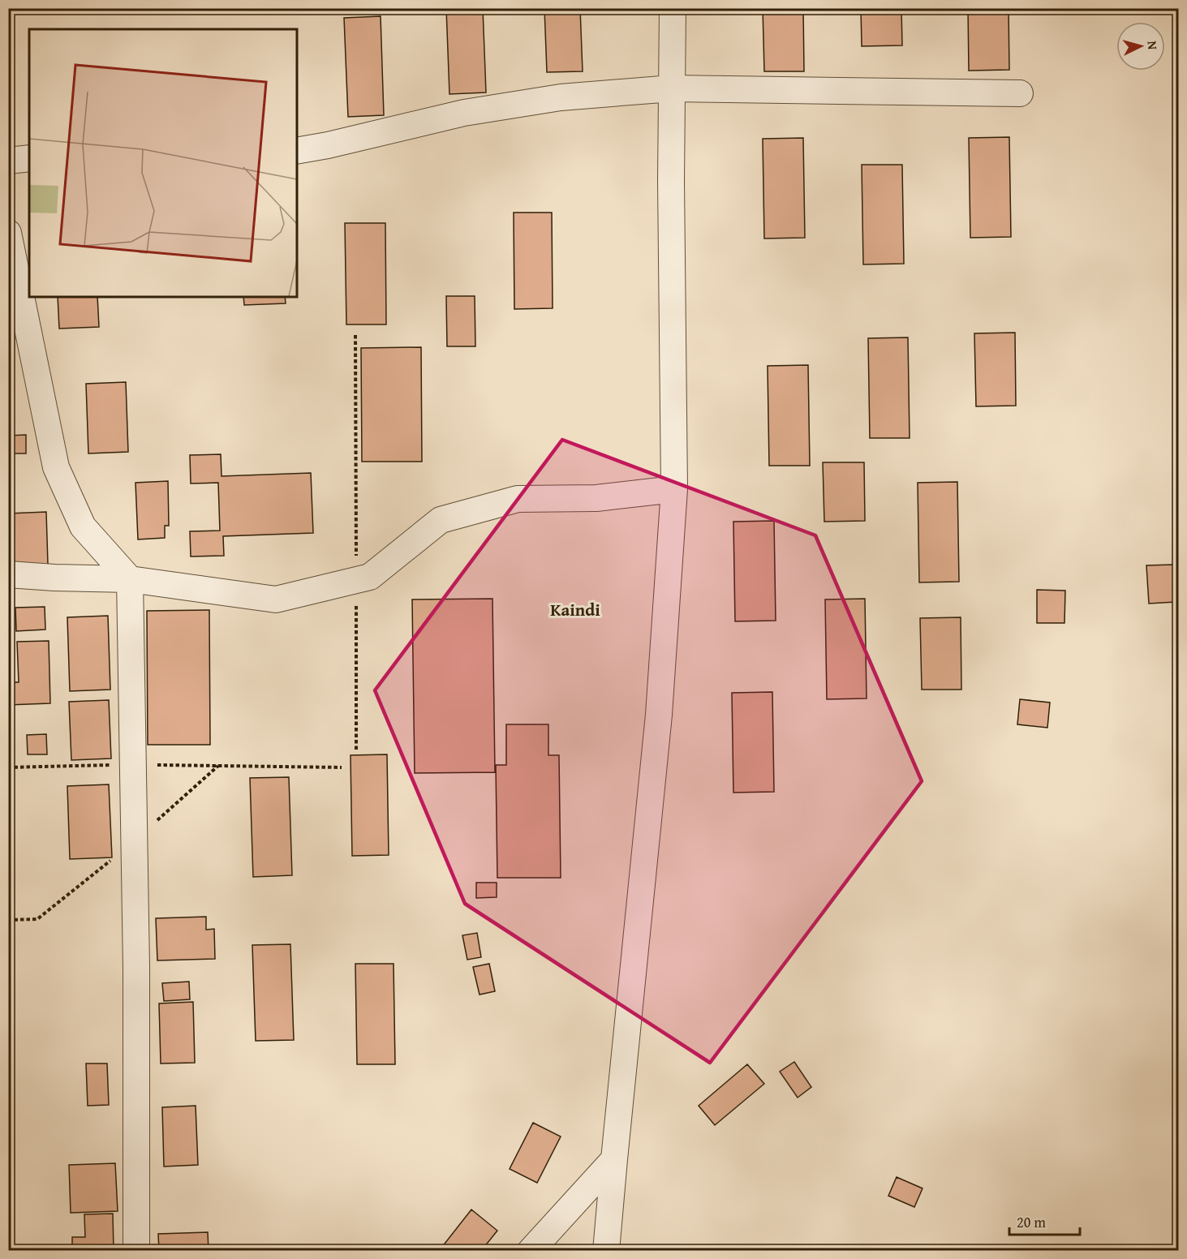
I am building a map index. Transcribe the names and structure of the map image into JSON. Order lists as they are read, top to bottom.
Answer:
{
  "districts": ["Kaindi"],
  "scale_bar": "20 m",
  "north": "right"
}
